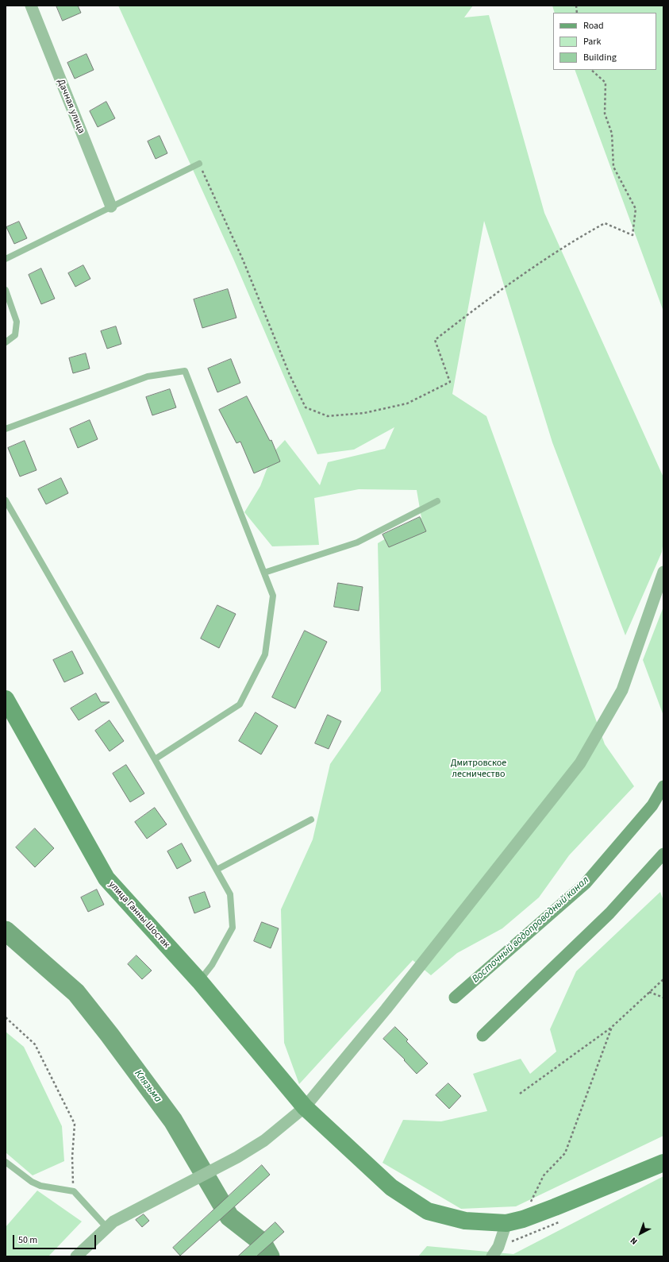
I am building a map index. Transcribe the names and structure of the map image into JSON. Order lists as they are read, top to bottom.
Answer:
{
  "streets": {
    "main road": ["улица Ганны Шостак"],
    "street": ["Дачная улица"]
  },
  "water": ["Восточный водопроводный канал", "Клязьма"],
  "parks": ["Дмитровское лесничество"],
  "legend": ["Road", "Park", "Building"],
  "scale_bar": "50 m",
  "north": "bottom left"
}
